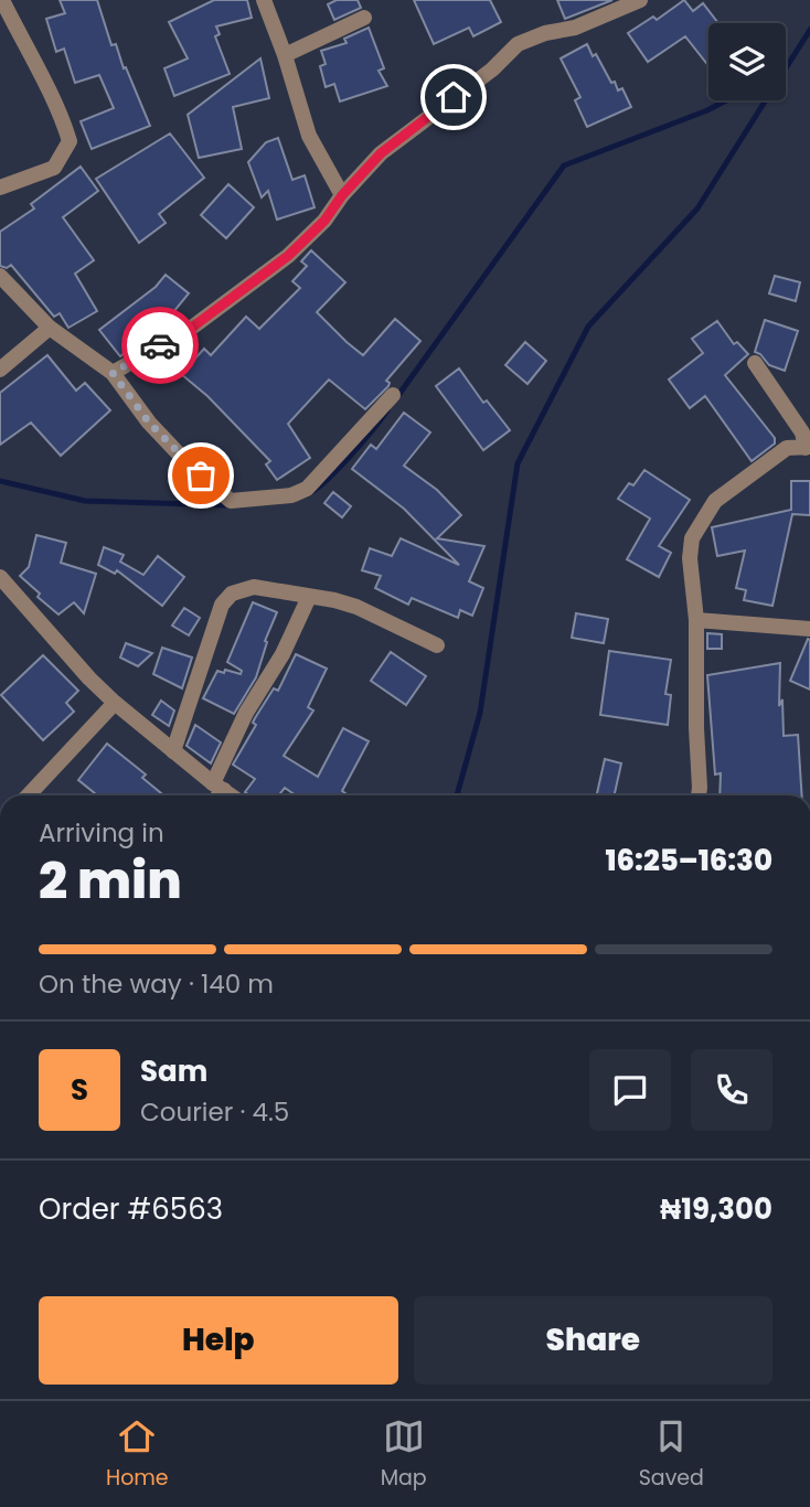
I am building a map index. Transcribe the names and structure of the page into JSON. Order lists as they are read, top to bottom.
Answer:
{
  "page": {
    "heading": ["2 min", "Arriving in", "16:25–16:30"],
    "panel": [
      "Sam",
      "Courier · 4.5",
      "Order #6563",
      "₦19,300"
    ],
    "bar": "On the way · 140 m",
    "round": "S",
    "buttons": ["Help", "Share"],
    "tabs": ["Home", "Map", "Saved"]
  }
}
